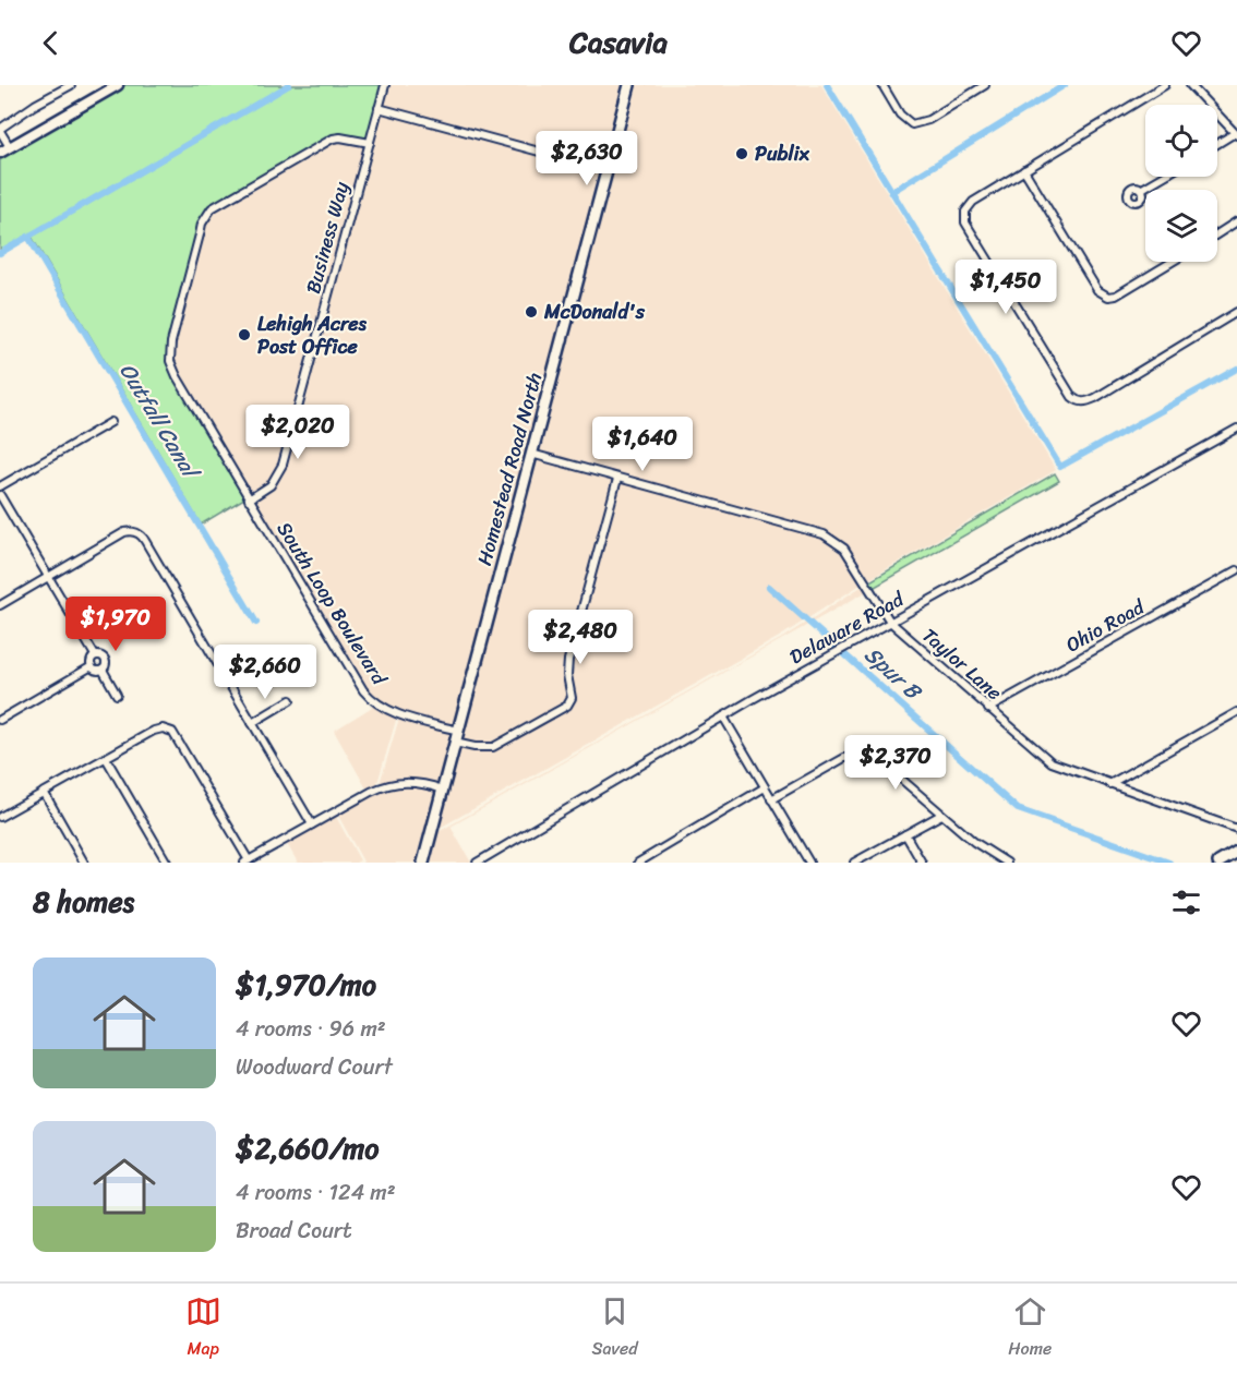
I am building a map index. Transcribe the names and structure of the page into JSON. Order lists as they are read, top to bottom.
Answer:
{
  "streets": {
    "main road": ["Homestead Road North"],
    "street": [
      "Business Way",
      "South Loop Boulevard",
      "Ohio Road",
      "Delaware Road",
      "Taylor Lane"
    ]
  },
  "crossings": [
    ["Business Way", "South Loop Boulevard"],
    ["Homestead Road North", "South Loop Boulevard"],
    ["Homestead Road North", "Taylor Lane"],
    ["Ohio Road", "Taylor Lane"],
    ["Delaware Road", "Taylor Lane"]
  ],
  "water": ["Outfall Canal", "Spur B"],
  "places": ["Publix", "McDonald's", "Lehigh Acres Post Office"],
  "page": {
    "header": "Casavia",
    "price": [
      "$2,630",
      "$1,450",
      "$2,020",
      "$1,640",
      "$1,970",
      "$2,480",
      "$2,660",
      "$2,370"
    ],
    "heading": "8 homes",
    "list": [
      {
        "name": "$1,970/mo",
        "note": "4 rooms · 96 m² · Woodward Court"
      },
      {
        "name": "$2,660/mo",
        "note": "4 rooms · 124 m² · Broad Court"
      }
    ],
    "tabs": ["Map", "Saved", "Home"]
  }
}
